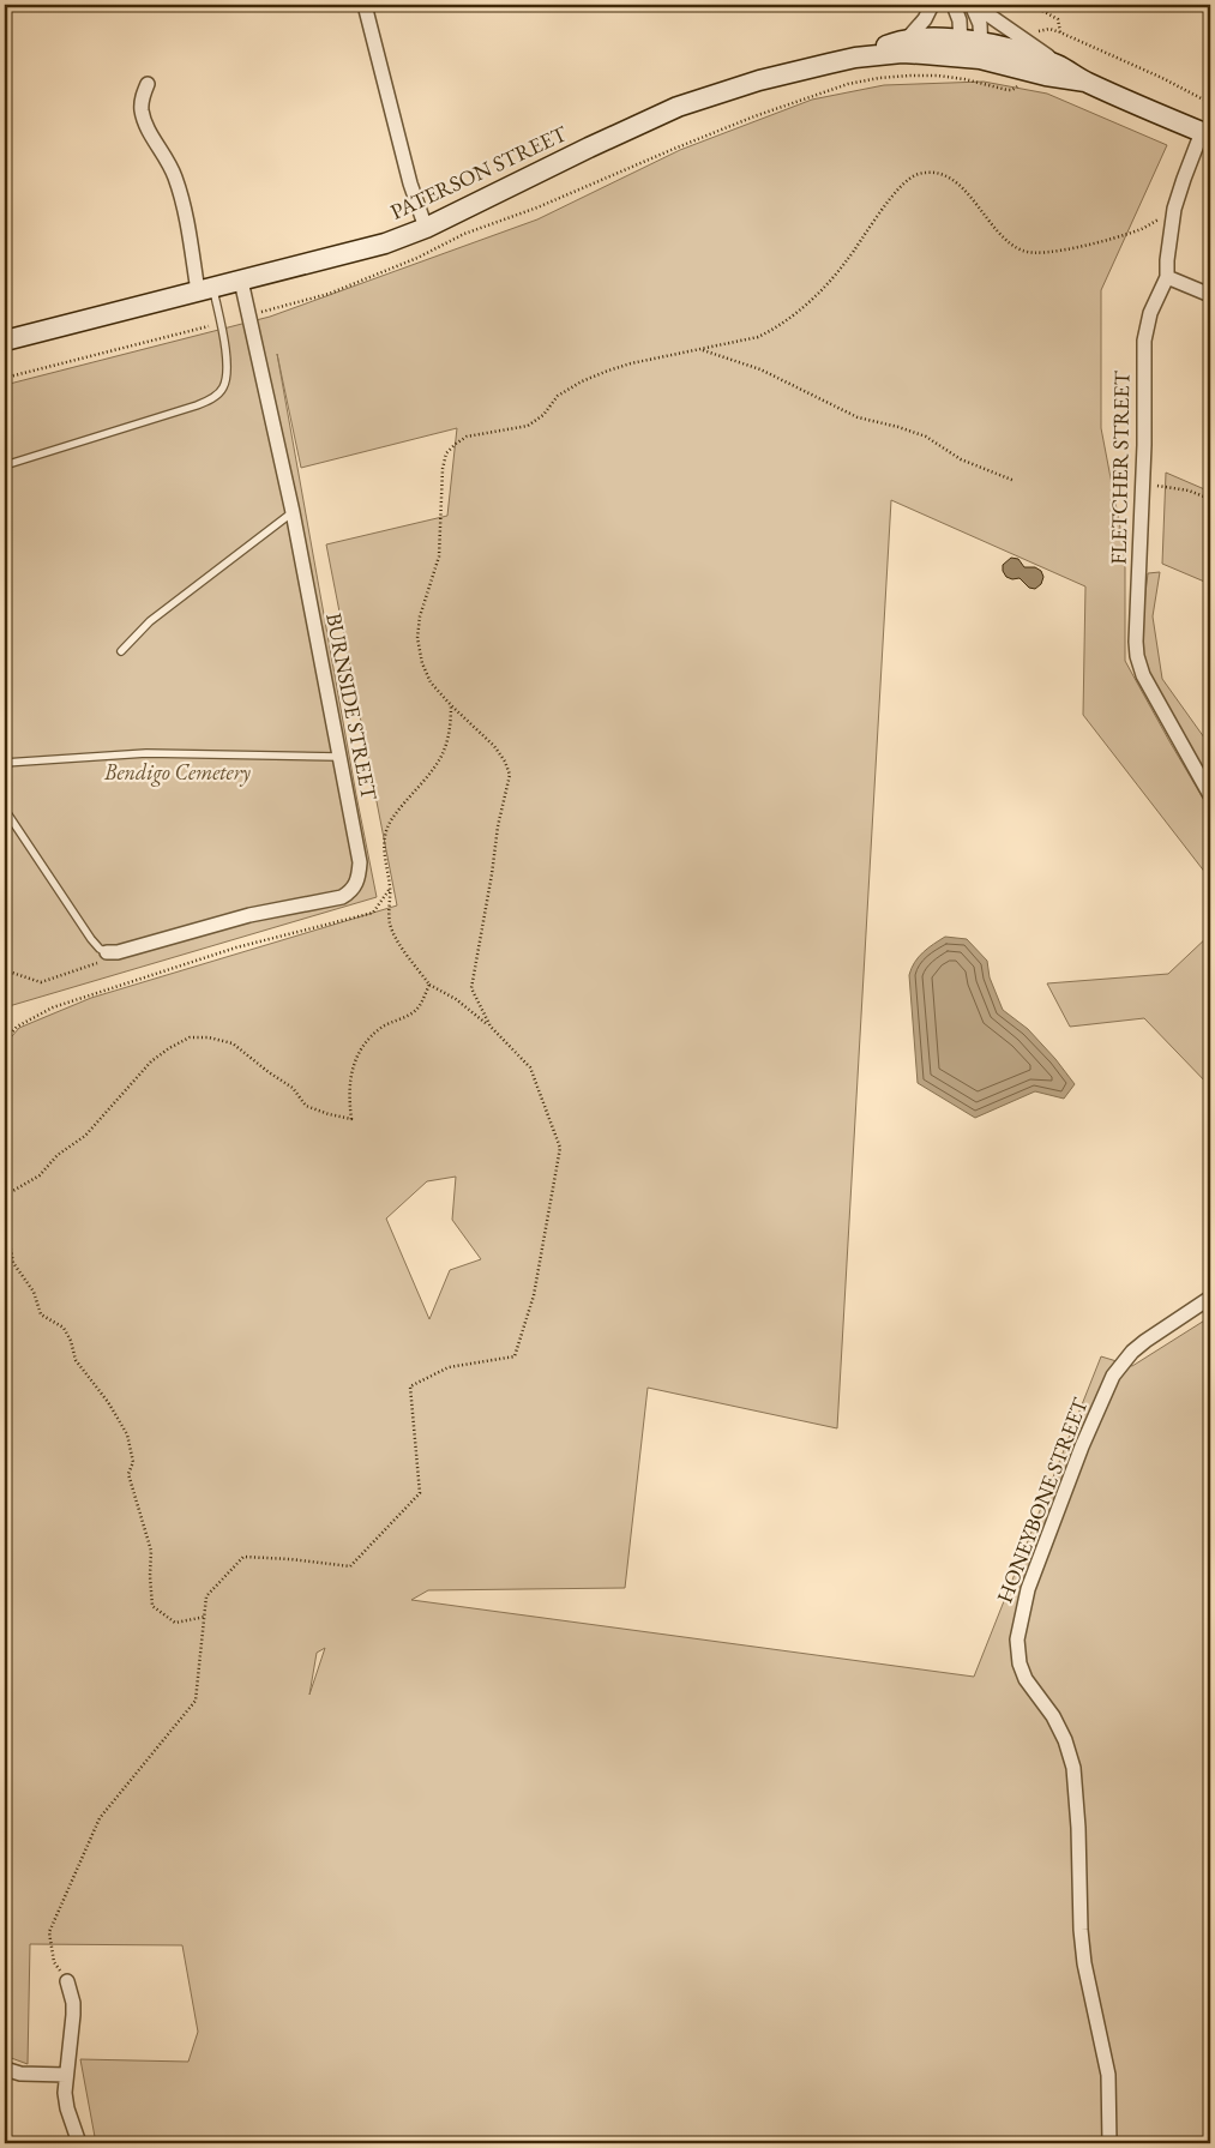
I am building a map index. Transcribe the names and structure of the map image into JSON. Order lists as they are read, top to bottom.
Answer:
{
  "streets": {
    "street": [
      "PATERSON STREET",
      "FLETCHER STREET",
      "BURNSIDE STREET",
      "HONEYBONE STREET"
    ]
  },
  "crossings": [
    ["PATERSON STREET", "BURNSIDE STREET"]
  ],
  "parks": ["Bendigo Cemetery"]
}
